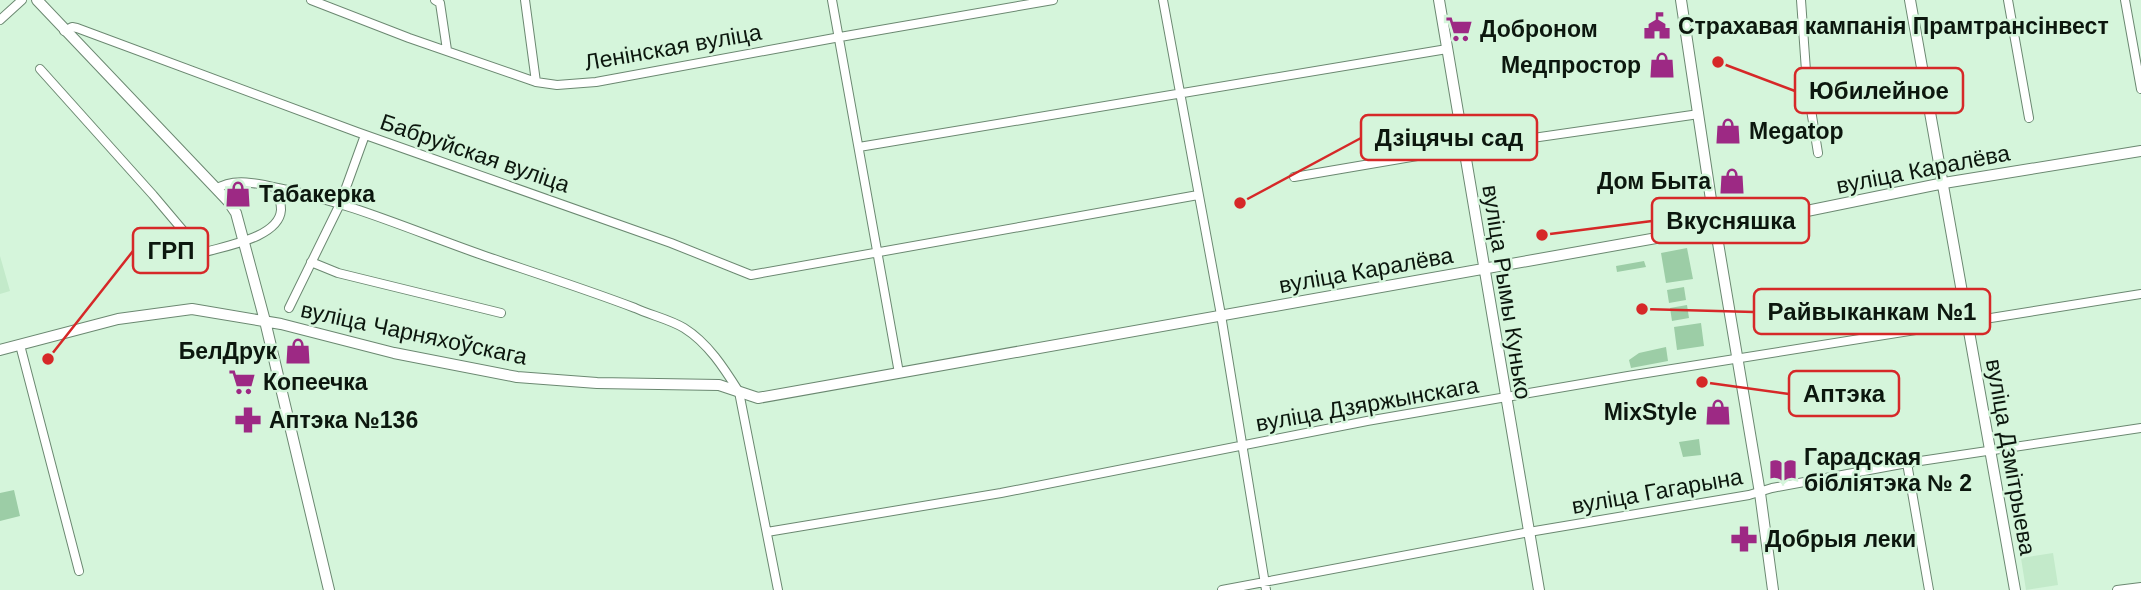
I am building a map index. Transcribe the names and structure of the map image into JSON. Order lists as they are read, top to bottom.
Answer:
{
  "streets": {
    "street": [
      "Ленінская вуліца",
      "Бабруйская вуліца",
      "вуліца Каралёва",
      "вуліца Рымы Кунько",
      "вуліца Чарняхоўскага",
      "вуліца Дзяржынскага",
      "вуліца Дзмітрыева",
      "вуліца Гагарына"
    ]
  },
  "crossings": [
    ["Бабруйская вуліца", "вуліца Чарняхоўскага"],
    ["вуліца Каралёва", "вуліца Рымы Кунько"],
    ["вуліца Каралёва", "вуліца Чарняхоўскага"],
    ["вуліца Каралёва", "вуліца Дзмітрыева"],
    ["вуліца Рымы Кунько", "вуліца Дзяржынскага"],
    ["вуліца Рымы Кунько", "вуліца Гагарына"],
    ["вуліца Дзяржынскага", "вуліца Дзмітрыева"],
    ["вуліца Дзмітрыева", "вуліца Гагарына"]
  ],
  "places": {
    "public building": ["Страхавая кампанія Прамтрансінвест"],
    "supermarket": ["Доброном", "Копеечка"],
    "other": [
      "Юбилейное",
      "Дзіцячы сад",
      "Вкусняшка",
      "Райвыканкам №1",
      "ГРП",
      "Аптэка"
    ],
    "shop": [
      "Медпростор",
      "Megatop",
      "Дом Быта",
      "Табакерка",
      "БелДрук",
      "MixStyle"
    ],
    "pharmacy": ["Аптэка №136", "Добрыя леки"],
    "library": ["Гарадская бібліятэка № 2"]
  }
}
